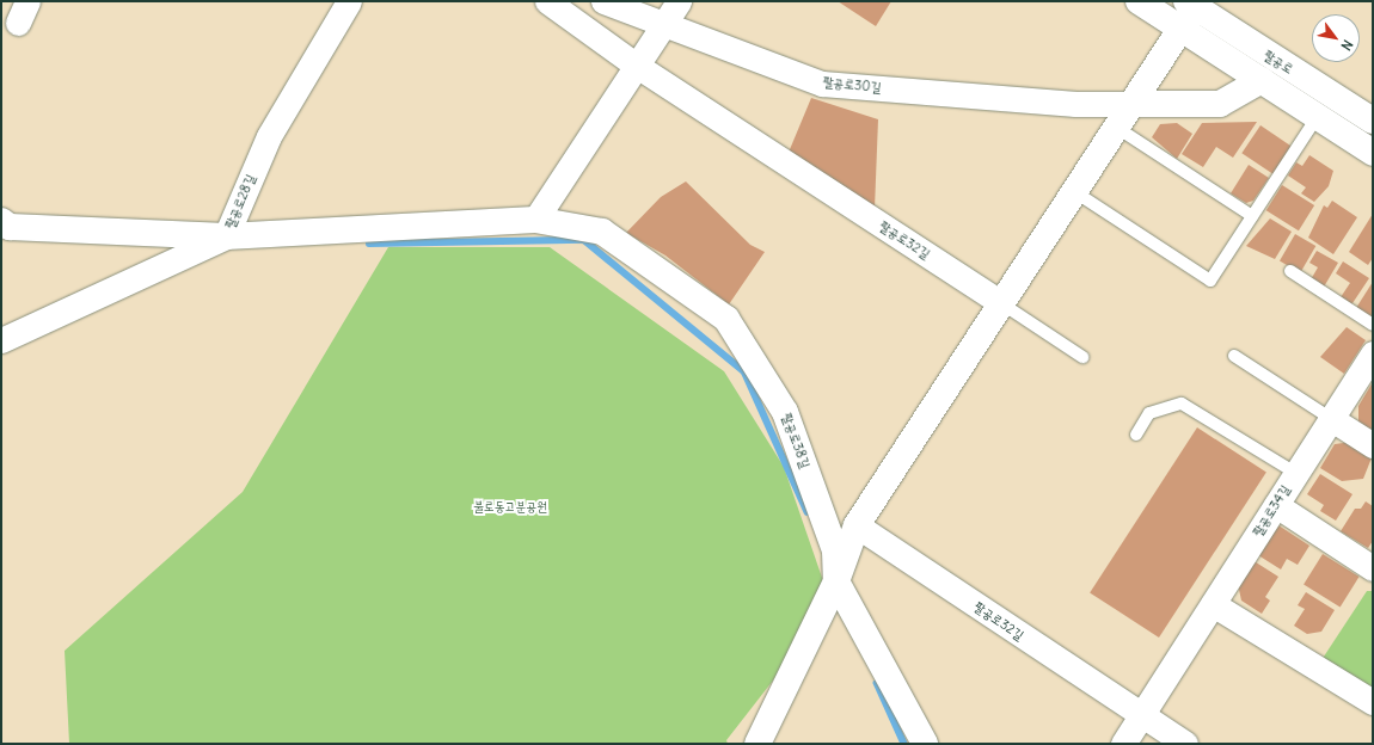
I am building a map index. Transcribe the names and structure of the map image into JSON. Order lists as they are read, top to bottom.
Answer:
{
  "streets": {
    "street": [
      "팔공로",
      "팔공로30길",
      "팔공로28길",
      "팔공로32길",
      "팔공로38길",
      "팔공로34길"
    ]
  },
  "crossings": [
    ["팔공로28길", "팔공로38길"],
    ["팔공로32길", "팔공로34길"]
  ],
  "parks": ["불로동고분공원"],
  "north": "bottom right"
}
